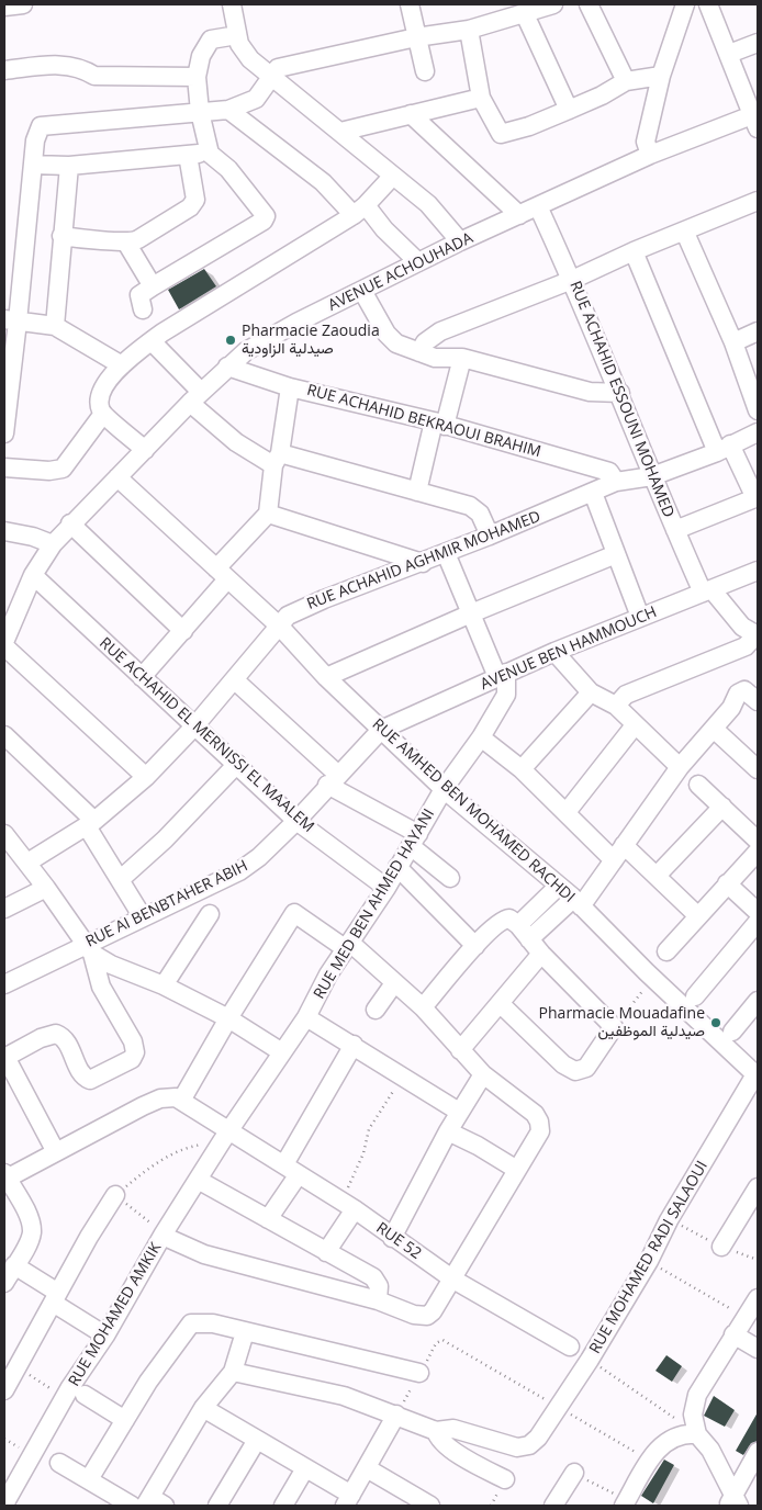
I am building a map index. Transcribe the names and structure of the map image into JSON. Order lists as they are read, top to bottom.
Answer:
{
  "streets": {
    "street": [
      "AVENUE ACHOUHADA",
      "RUE ACHAHID ESSOUNI MOHAMED",
      "RUE ACHAHID BEKRAOUI BRAHIM",
      "RUE ACHAHID AGHMIR MOHAMED",
      "AVENUE BEN HAMMOUCH",
      "RUE ACHAHID EL MERNISSI EL MAALEM",
      "RUE AMHED BEN MOHAMED RACHDI",
      "RUE AI BENBTAHER ABIH",
      "RUE MED BEN AHMED HAYANI",
      "RUE 52",
      "RUE MOHAMED RADI SALAOUI",
      "RUE MOHAMED AMKIK"
    ]
  },
  "crossings": [
    ["AVENUE ACHOUHADA", "RUE ACHAHID ESSOUNI MOHAMED"],
    ["AVENUE ACHOUHADA", "RUE ACHAHID BEKRAOUI BRAHIM"],
    ["AVENUE ACHOUHADA", "RUE ACHAHID EL MERNISSI EL MAALEM"],
    ["AVENUE ACHOUHADA", "RUE AMHED BEN MOHAMED RACHDI"],
    ["RUE ACHAHID ESSOUNI MOHAMED", "RUE ACHAHID AGHMIR MOHAMED"],
    ["RUE ACHAHID ESSOUNI MOHAMED", "AVENUE BEN HAMMOUCH"],
    ["RUE ACHAHID BEKRAOUI BRAHIM", "RUE ACHAHID AGHMIR MOHAMED"],
    ["RUE ACHAHID AGHMIR MOHAMED", "RUE ACHAHID EL MERNISSI EL MAALEM"],
    ["RUE ACHAHID AGHMIR MOHAMED", "RUE AMHED BEN MOHAMED RACHDI"],
    ["AVENUE BEN HAMMOUCH", "RUE AMHED BEN MOHAMED RACHDI"],
    ["AVENUE BEN HAMMOUCH", "RUE AI BENBTAHER ABIH"],
    ["AVENUE BEN HAMMOUCH", "RUE MED BEN AHMED HAYANI"],
    ["RUE ACHAHID EL MERNISSI EL MAALEM", "RUE AI BENBTAHER ABIH"],
    ["RUE ACHAHID EL MERNISSI EL MAALEM", "RUE MED BEN AHMED HAYANI"],
    ["RUE AMHED BEN MOHAMED RACHDI", "RUE AI BENBTAHER ABIH"],
    ["RUE AMHED BEN MOHAMED RACHDI", "RUE MED BEN AHMED HAYANI"],
    ["RUE AMHED BEN MOHAMED RACHDI", "RUE MOHAMED RADI SALAOUI"],
    ["RUE MED BEN AHMED HAYANI", "RUE 52"],
    ["RUE MED BEN AHMED HAYANI", "RUE MOHAMED AMKIK"],
    ["RUE 52", "RUE MOHAMED AMKIK"]
  ],
  "places": ["Pharmacie Zaoudia صيدلية الزاودية", "Pharmacie Mouadafine صيدلية الموظفين"]
}
